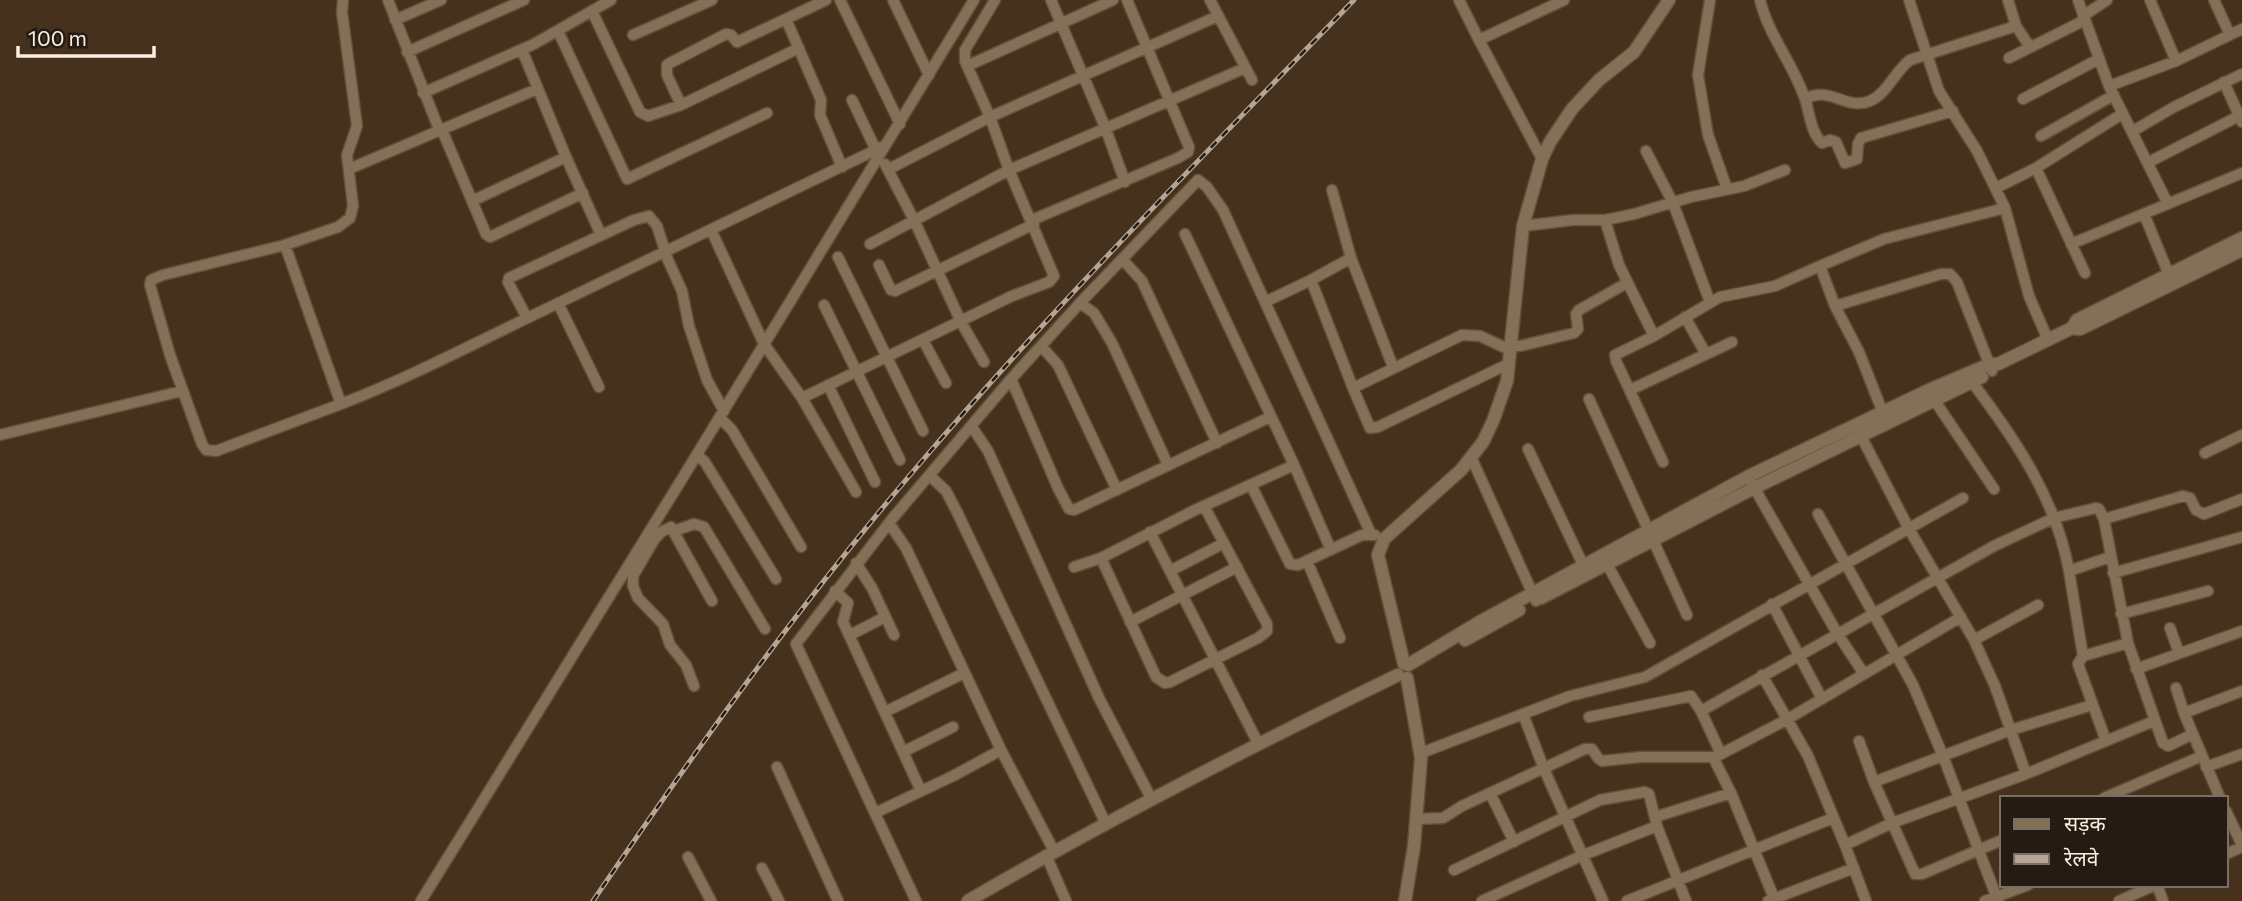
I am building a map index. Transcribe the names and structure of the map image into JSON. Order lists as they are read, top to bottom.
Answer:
{
  "legend": ["सड़क", "रेलवे"],
  "scale_bar": "100 m"
}
